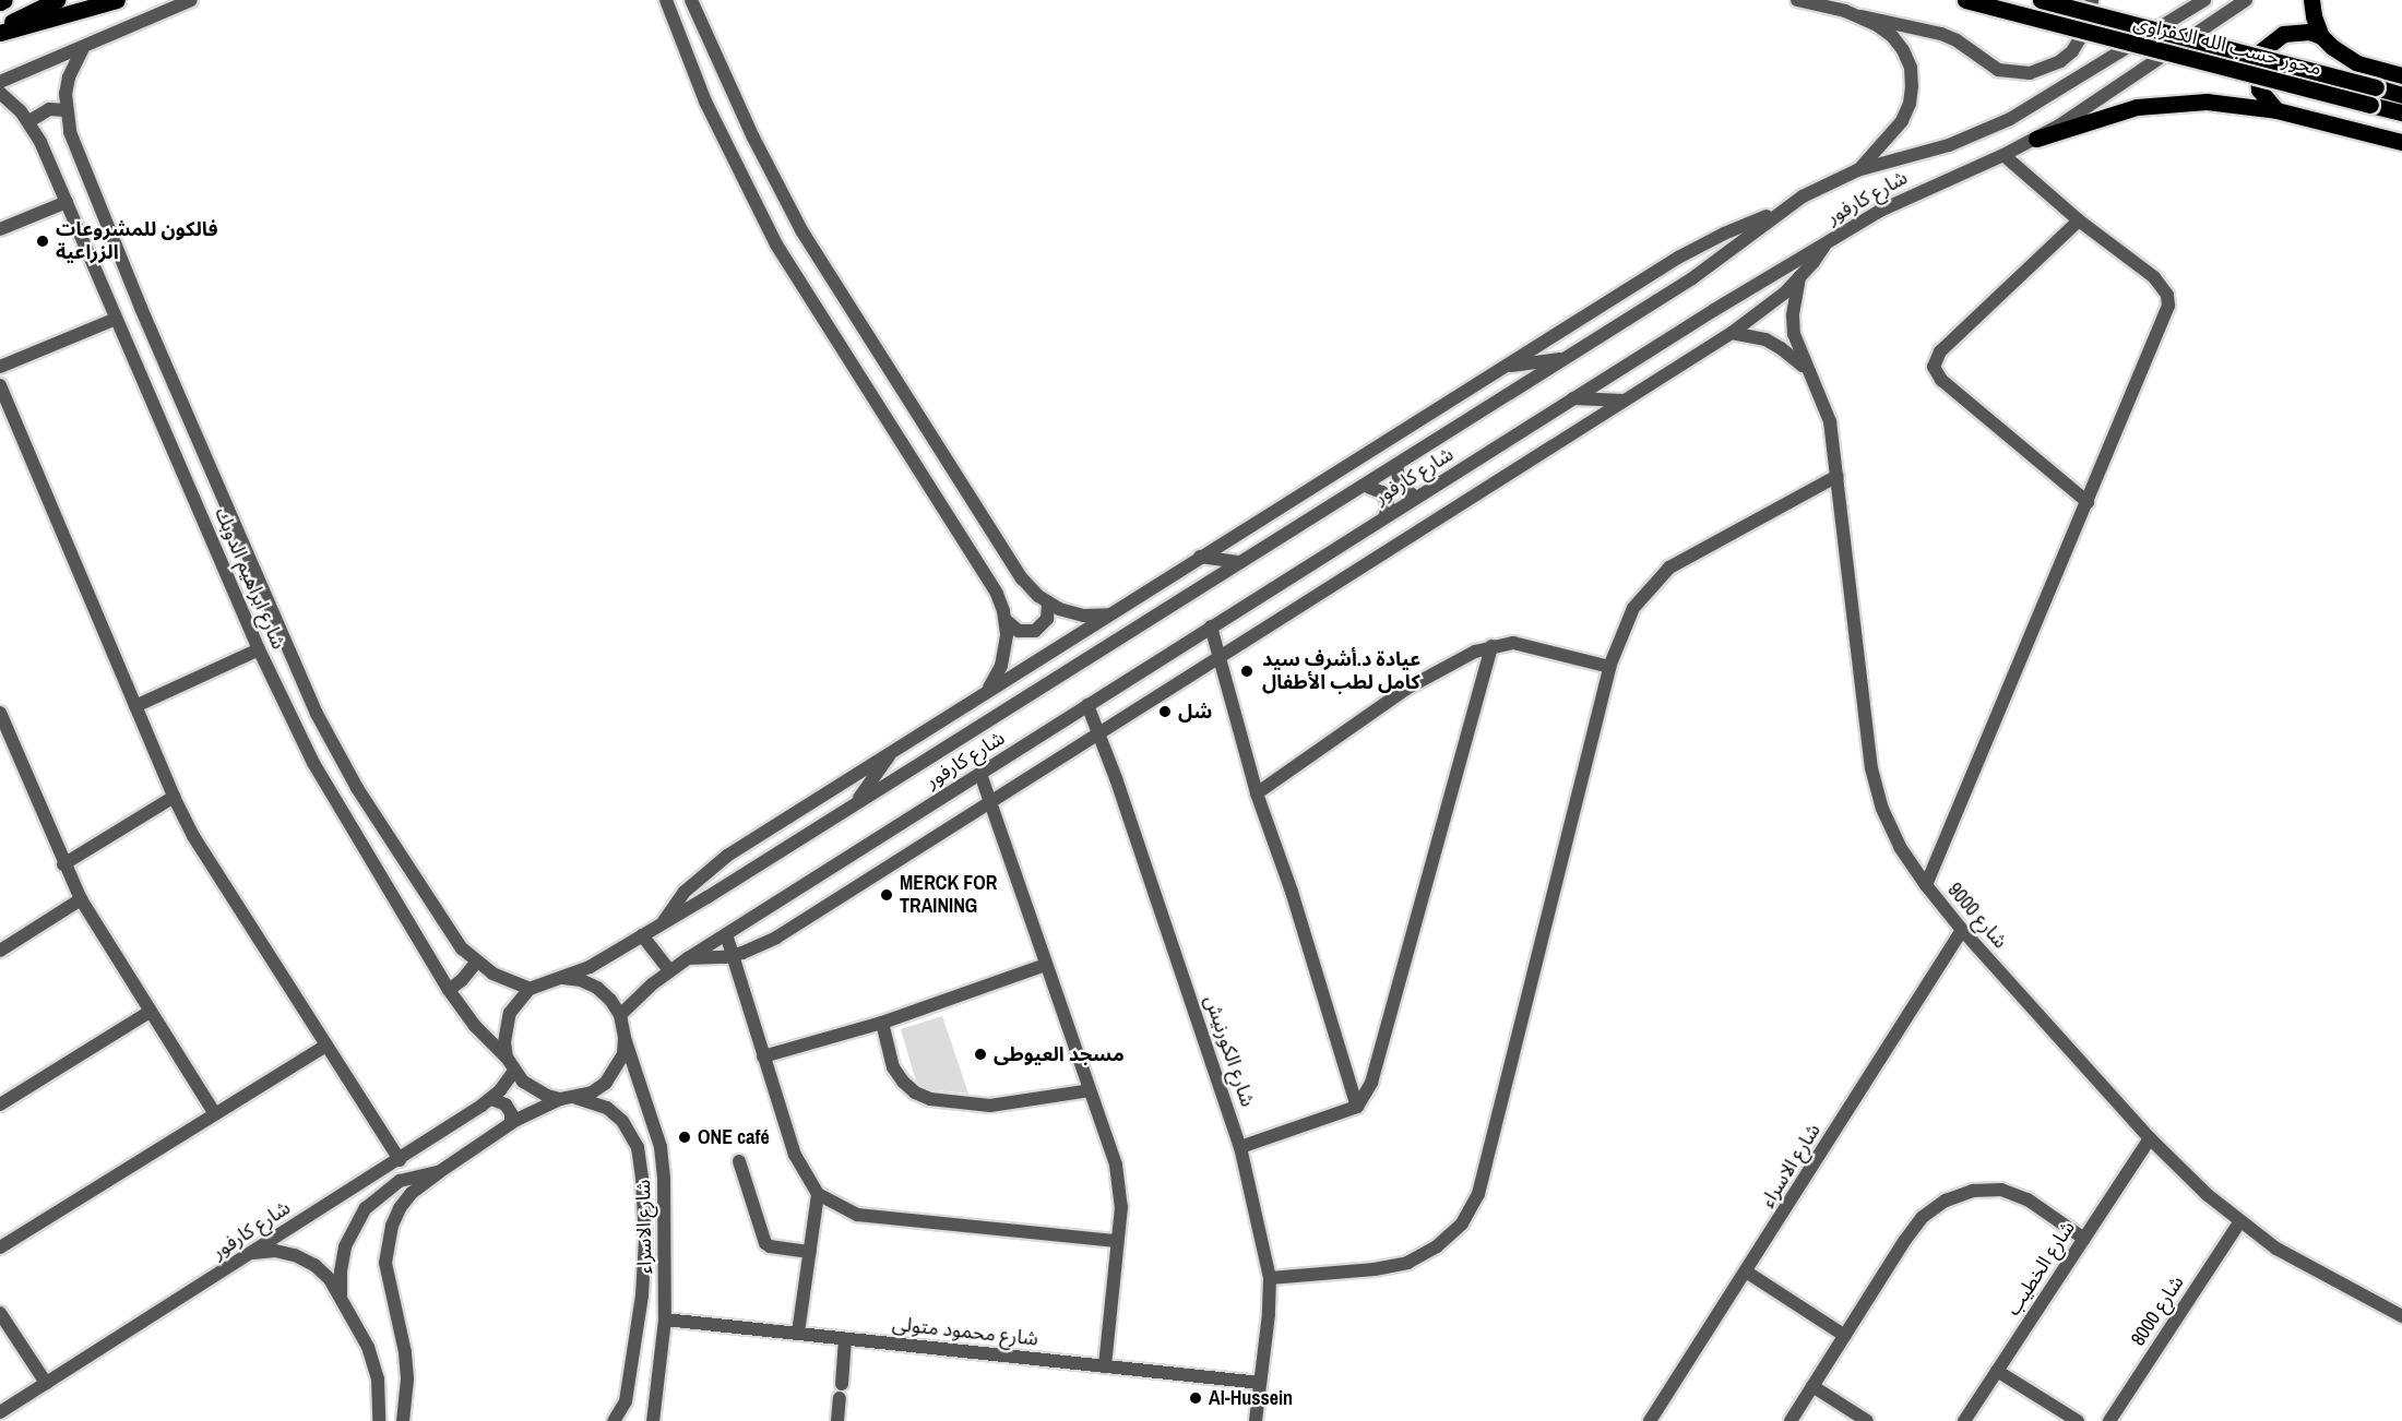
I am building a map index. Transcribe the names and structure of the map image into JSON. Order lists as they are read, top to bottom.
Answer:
{
  "streets": {
    "main road": ["محور حسب الله الكفراوى"],
    "street": [
      "شارع كارفور",
      "شارع ابراهيم الدوبك",
      "شارع 9000",
      "شارع الكورنيش",
      "شارع الاسراء",
      "شارع الخطيب",
      "شارع 8000",
      "شارع محمود متولى"
    ]
  },
  "crossings": [
    ["شارع كارفور", "شارع ابراهيم الدوبك"],
    ["شارع كارفور", "شارع الكورنيش"],
    ["شارع كارفور", "شارع الاسراء"],
    ["شارع ابراهيم الدوبك", "شارع الاسراء"],
    ["شارع 9000", "شارع الاسراء"],
    ["شارع 9000", "شارع الخطيب"],
    ["شارع 9000", "شارع 8000"],
    ["شارع الكورنيش", "شارع محمود متولى"],
    ["شارع الاسراء", "شارع محمود متولى"]
  ],
  "places": [
    "فالكون للمشروعات الزراعية",
    "عيادة د.أشرف سيد كامل لطب الأطفال",
    "شل",
    "MERCK FOR TRAINING",
    "مسجد العيوطى",
    "ONE café",
    "Al-Hussein"
  ]
}
